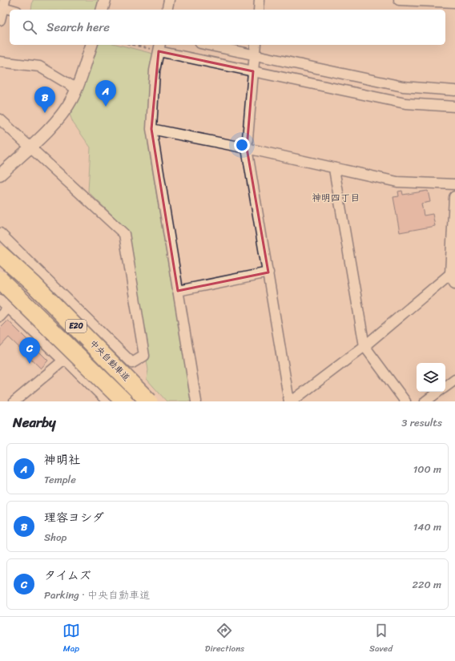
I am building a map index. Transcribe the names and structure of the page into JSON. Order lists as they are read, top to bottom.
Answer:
{
  "streets": {
    "highway": ["E20", "中央自動車道"]
  },
  "districts": ["神明四丁目"],
  "page": {
    "search": "Search here",
    "pins": ["A", "B", "C"],
    "heading": ["Nearby", "3 results"],
    "list": [
      {
        "mark": "A",
        "name": "神明社",
        "note": "Temple",
        "value": "100 m"
      },
      {
        "mark": "B",
        "name": "理容ヨシダ",
        "note": "Shop",
        "value": "140 m"
      },
      {
        "mark": "C",
        "name": "タイムズ",
        "note": "Parking · 中央自動車道",
        "value": "220 m"
      }
    ],
    "nav": ["Map", "Directions", "Saved"]
  }
}
